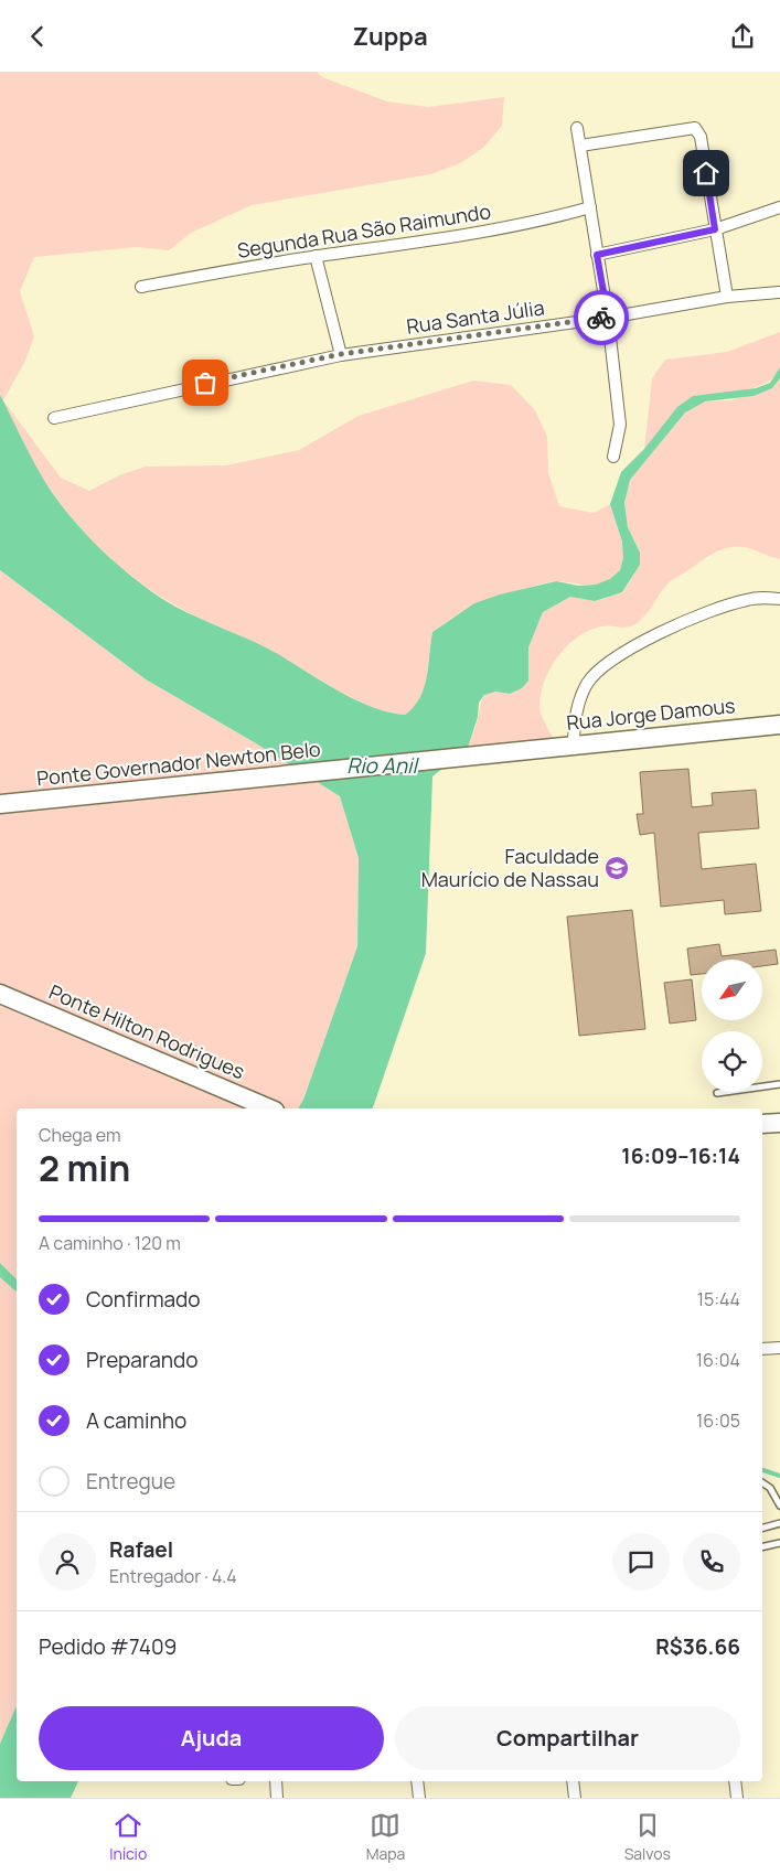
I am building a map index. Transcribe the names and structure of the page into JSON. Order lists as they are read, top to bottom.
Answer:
{
  "streets": {
    "main road": ["Rua Jorge Damous", "Ponte Governador Newton Belo", "Ponte Hilton Rodrigues"],
    "street": ["Segunda Rua São Raimundo", "Rua Santa Júlia"]
  },
  "crossings": [
    ["Rua Jorge Damous", "Ponte Governador Newton Belo"]
  ],
  "water": ["Rio Anil"],
  "places": {
    "school or university": ["Faculdade Maurício de Nassau"]
  },
  "north": "bottom left",
  "page": {
    "header": "Zuppa",
    "heading": ["2 min", "Chega em", "16:09–16:14"],
    "panel": [
      "Rafael",
      "Entregador · 4.4",
      "Pedido #7409",
      "R$36.66"
    ],
    "bar": "A caminho · 120 m",
    "list": [
      ["Confirmado", "15:44"],
      ["Preparando", "16:04"],
      ["A caminho", "16:05"],
      "Entregue"
    ],
    "buttons": ["Ajuda", "Compartilhar"],
    "tabs": ["Início", "Mapa", "Salvos"]
  }
}
